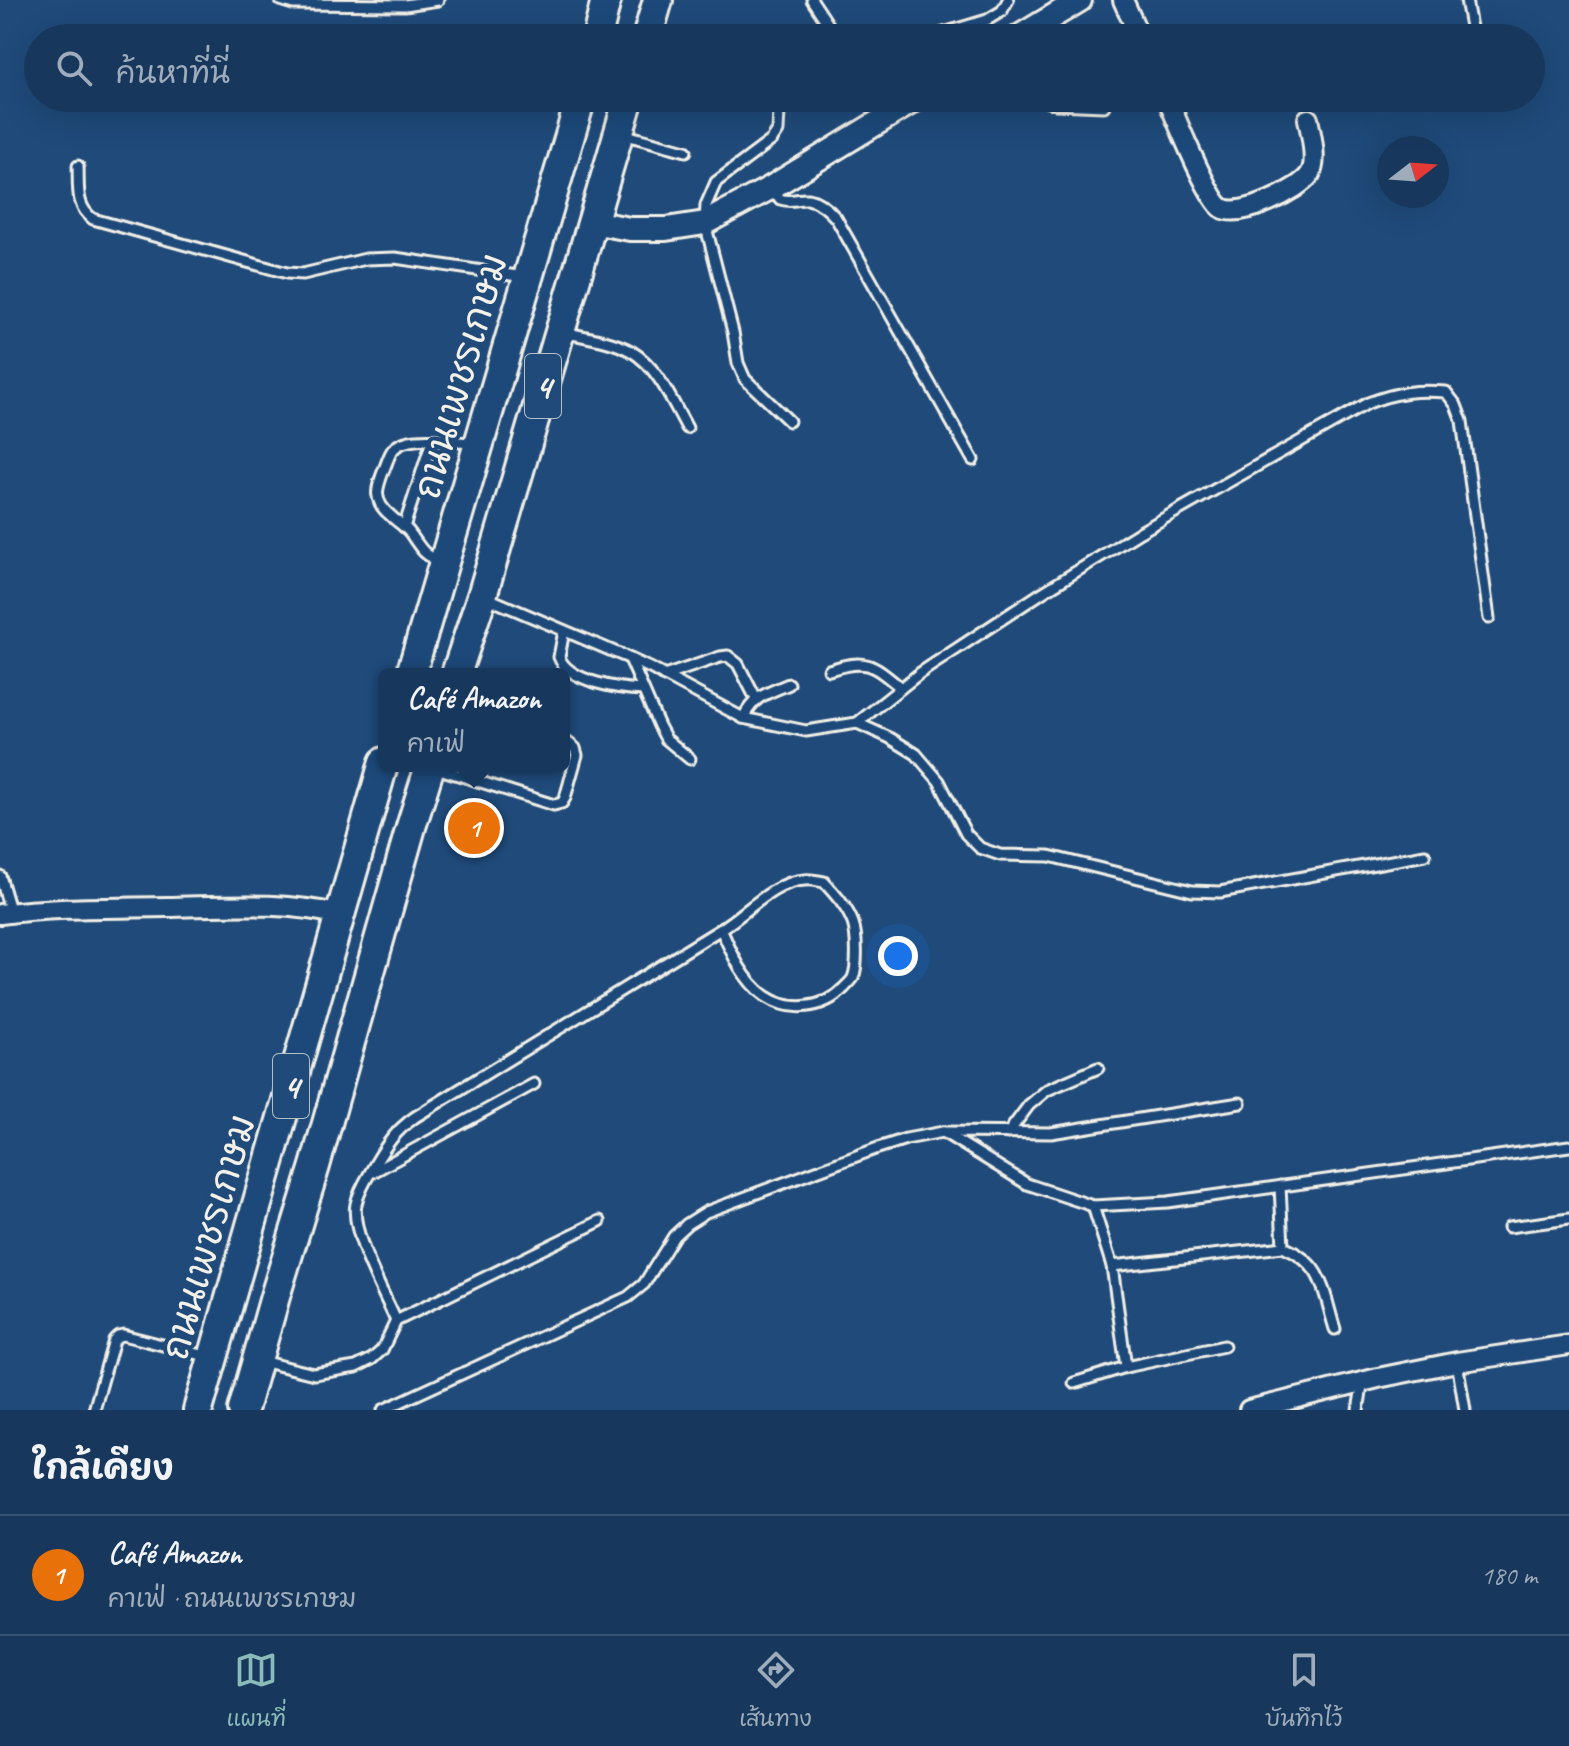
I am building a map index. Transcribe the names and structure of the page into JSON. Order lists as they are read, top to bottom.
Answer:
{
  "streets": {
    "main road": ["ถนนเพชรเกษม", "4"]
  },
  "north": "right",
  "page": {
    "search": "ค้นหาที่นี่",
    "popup": ["Café Amazon", "คาเฟ่"],
    "pins": "1",
    "heading": "ใกล้เคียง",
    "list": [
      {
        "mark": "1",
        "name": "Café Amazon",
        "note": "คาเฟ่ · ถนนเพชรเกษม",
        "value": "180 m"
      }
    ],
    "nav": ["แผนที่", "เส้นทาง", "บันทึกไว้"]
  }
}
